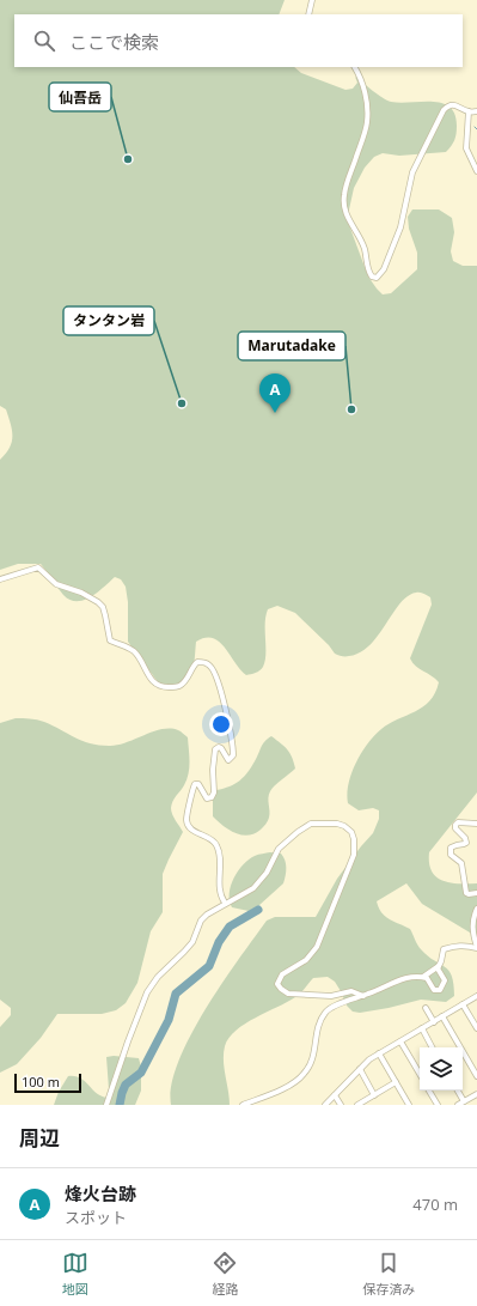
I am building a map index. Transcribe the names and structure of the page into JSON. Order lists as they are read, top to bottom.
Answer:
{
  "places": ["仙吾岳", "タンタン岩", "Marutadake"],
  "scale_bar": "100 m",
  "page": {
    "search": "ここで検索",
    "pins": "A",
    "scale": "100 m",
    "heading": "周辺",
    "list": [
      {
        "mark": "A",
        "name": "烽火台跡",
        "note": "スポット",
        "value": "470 m"
      }
    ],
    "nav": ["地図", "経路", "保存済み"]
  }
}
